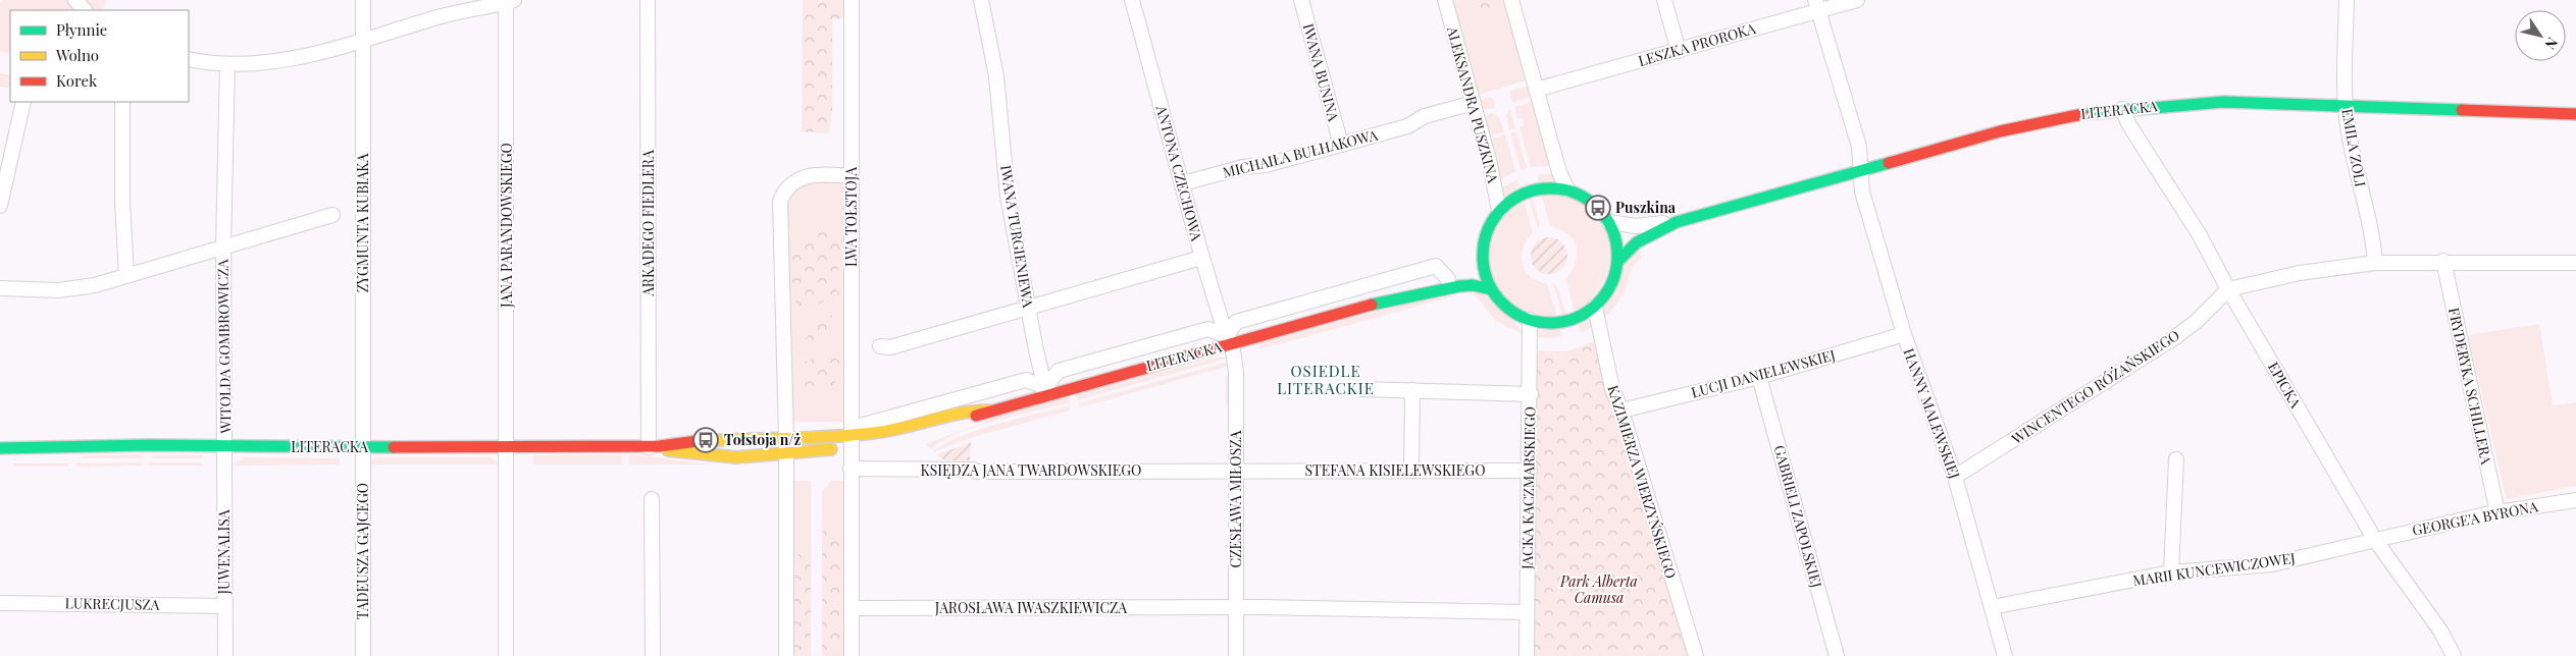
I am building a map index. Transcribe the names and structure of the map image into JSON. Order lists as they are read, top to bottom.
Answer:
{
  "streets": {
    "street": [
      "LESZKA PROROKA",
      "IWANA BUNINA",
      "ALEKSANDRA PUSZKINA",
      "LITERACKA",
      "EMILA ZOLI",
      "MICHAIŁA BUŁHAKOWA",
      "ANTONA CZECHOWA",
      "LWA TOŁSTOJA",
      "ZYGMUNTA KUBIAKA",
      "ARKADEGO FIEDLERA",
      "JANA PARANDOWSKIEGO",
      "IWANA TURGIENIEWA",
      "WITOLDA GOMBROWICZA",
      "ŁUCJI DANIELEWSKIEJ",
      "EPICKA",
      "FRYDERYKA SCHILLERA",
      "WINCENTEGO RÓŻAŃSKIEGO",
      "HANNY MALEWSKIEJ",
      "KSIĘDZA JANA TWARDOWSKIEGO",
      "STEFANA KISIELEWSKIEGO",
      "KAZIMIERZA WIERZYŃSKIEGO",
      "JACKA KACZMARSKIEGO",
      "CZESŁAWA MIŁOSZA",
      "GABRIELI ZAPOLSKIEJ",
      "GEORGE'A BYRONA",
      "TADEUSZA GAJCEGO",
      "JUWENALISA",
      "MARII KUNCEWICZOWEJ",
      "LUKRECJUSZA",
      "JAROSŁAWA IWASZKIEWICZA"
    ]
  },
  "crossings": [
    ["LESZKA PROROKA", "HANNY MALEWSKIEJ"],
    ["IWANA BUNINA", "MICHAIŁA BUŁHAKOWA"],
    ["ALEKSANDRA PUSZKINA", "LITERACKA"],
    ["ALEKSANDRA PUSZKINA", "MICHAIŁA BUŁHAKOWA"],
    ["ALEKSANDRA PUSZKINA", "KAZIMIERZA WIERZYŃSKIEGO"],
    ["ALEKSANDRA PUSZKINA", "JACKA KACZMARSKIEGO"],
    ["LITERACKA", "EMILA ZOLI"],
    ["LITERACKA", "ANTONA CZECHOWA"],
    ["LITERACKA", "LWA TOŁSTOJA"],
    ["LITERACKA", "ZYGMUNTA KUBIAKA"],
    ["LITERACKA", "ARKADEGO FIEDLERA"],
    ["LITERACKA", "JANA PARANDOWSKIEGO"],
    ["LITERACKA", "IWANA TURGIENIEWA"],
    ["LITERACKA", "WITOLDA GOMBROWICZA"],
    ["LITERACKA", "EPICKA"],
    ["LITERACKA", "HANNY MALEWSKIEJ"],
    ["LITERACKA", "KAZIMIERZA WIERZYŃSKIEGO"],
    ["LITERACKA", "JACKA KACZMARSKIEGO"],
    ["LITERACKA", "CZESŁAWA MIŁOSZA"],
    ["LITERACKA", "TADEUSZA GAJCEGO"],
    ["LITERACKA", "JUWENALISA"],
    ["MICHAIŁA BUŁHAKOWA", "ANTONA CZECHOWA"],
    ["ANTONA CZECHOWA", "CZESŁAWA MIŁOSZA"],
    ["LWA TOŁSTOJA", "KSIĘDZA JANA TWARDOWSKIEGO"],
    ["LWA TOŁSTOJA", "JAROSŁAWA IWASZKIEWICZA"],
    ["ZYGMUNTA KUBIAKA", "TADEUSZA GAJCEGO"],
    ["WITOLDA GOMBROWICZA", "JUWENALISA"],
    ["ŁUCJI DANIELEWSKIEJ", "HANNY MALEWSKIEJ"],
    ["ŁUCJI DANIELEWSKIEJ", "KAZIMIERZA WIERZYŃSKIEGO"],
    ["ŁUCJI DANIELEWSKIEJ", "GABRIELI ZAPOLSKIEJ"],
    ["EPICKA", "WINCENTEGO RÓŻAŃSKIEGO"],
    ["EPICKA", "GEORGE'A BYRONA"],
    ["EPICKA", "MARII KUNCEWICZOWEJ"],
    ["FRYDERYKA SCHILLERA", "GEORGE'A BYRONA"],
    ["WINCENTEGO RÓŻAŃSKIEGO", "HANNY MALEWSKIEJ"],
    ["HANNY MALEWSKIEJ", "MARII KUNCEWICZOWEJ"],
    ["KSIĘDZA JANA TWARDOWSKIEGO", "STEFANA KISIELEWSKIEGO"],
    ["KSIĘDZA JANA TWARDOWSKIEGO", "CZESŁAWA MIŁOSZA"],
    ["STEFANA KISIELEWSKIEGO", "JACKA KACZMARSKIEGO"],
    ["STEFANA KISIELEWSKIEGO", "CZESŁAWA MIŁOSZA"],
    ["KAZIMIERZA WIERZYŃSKIEGO", "JACKA KACZMARSKIEGO"],
    ["JACKA KACZMARSKIEGO", "JAROSŁAWA IWASZKIEWICZA"],
    ["CZESŁAWA MIŁOSZA", "JAROSŁAWA IWASZKIEWICZA"],
    ["GEORGE'A BYRONA", "MARII KUNCEWICZOWEJ"],
    ["JUWENALISA", "LUKRECJUSZA"]
  ],
  "districts": ["OSIEDLE LITERACKIE"],
  "parks": ["Park Alberta Camusa"],
  "places": {
    "bus stop": ["Puszkina", "Tołstoja n/ż"]
  },
  "legend": ["Płynnie", "Wolno", "Korek"],
  "north": "bottom right"
}
